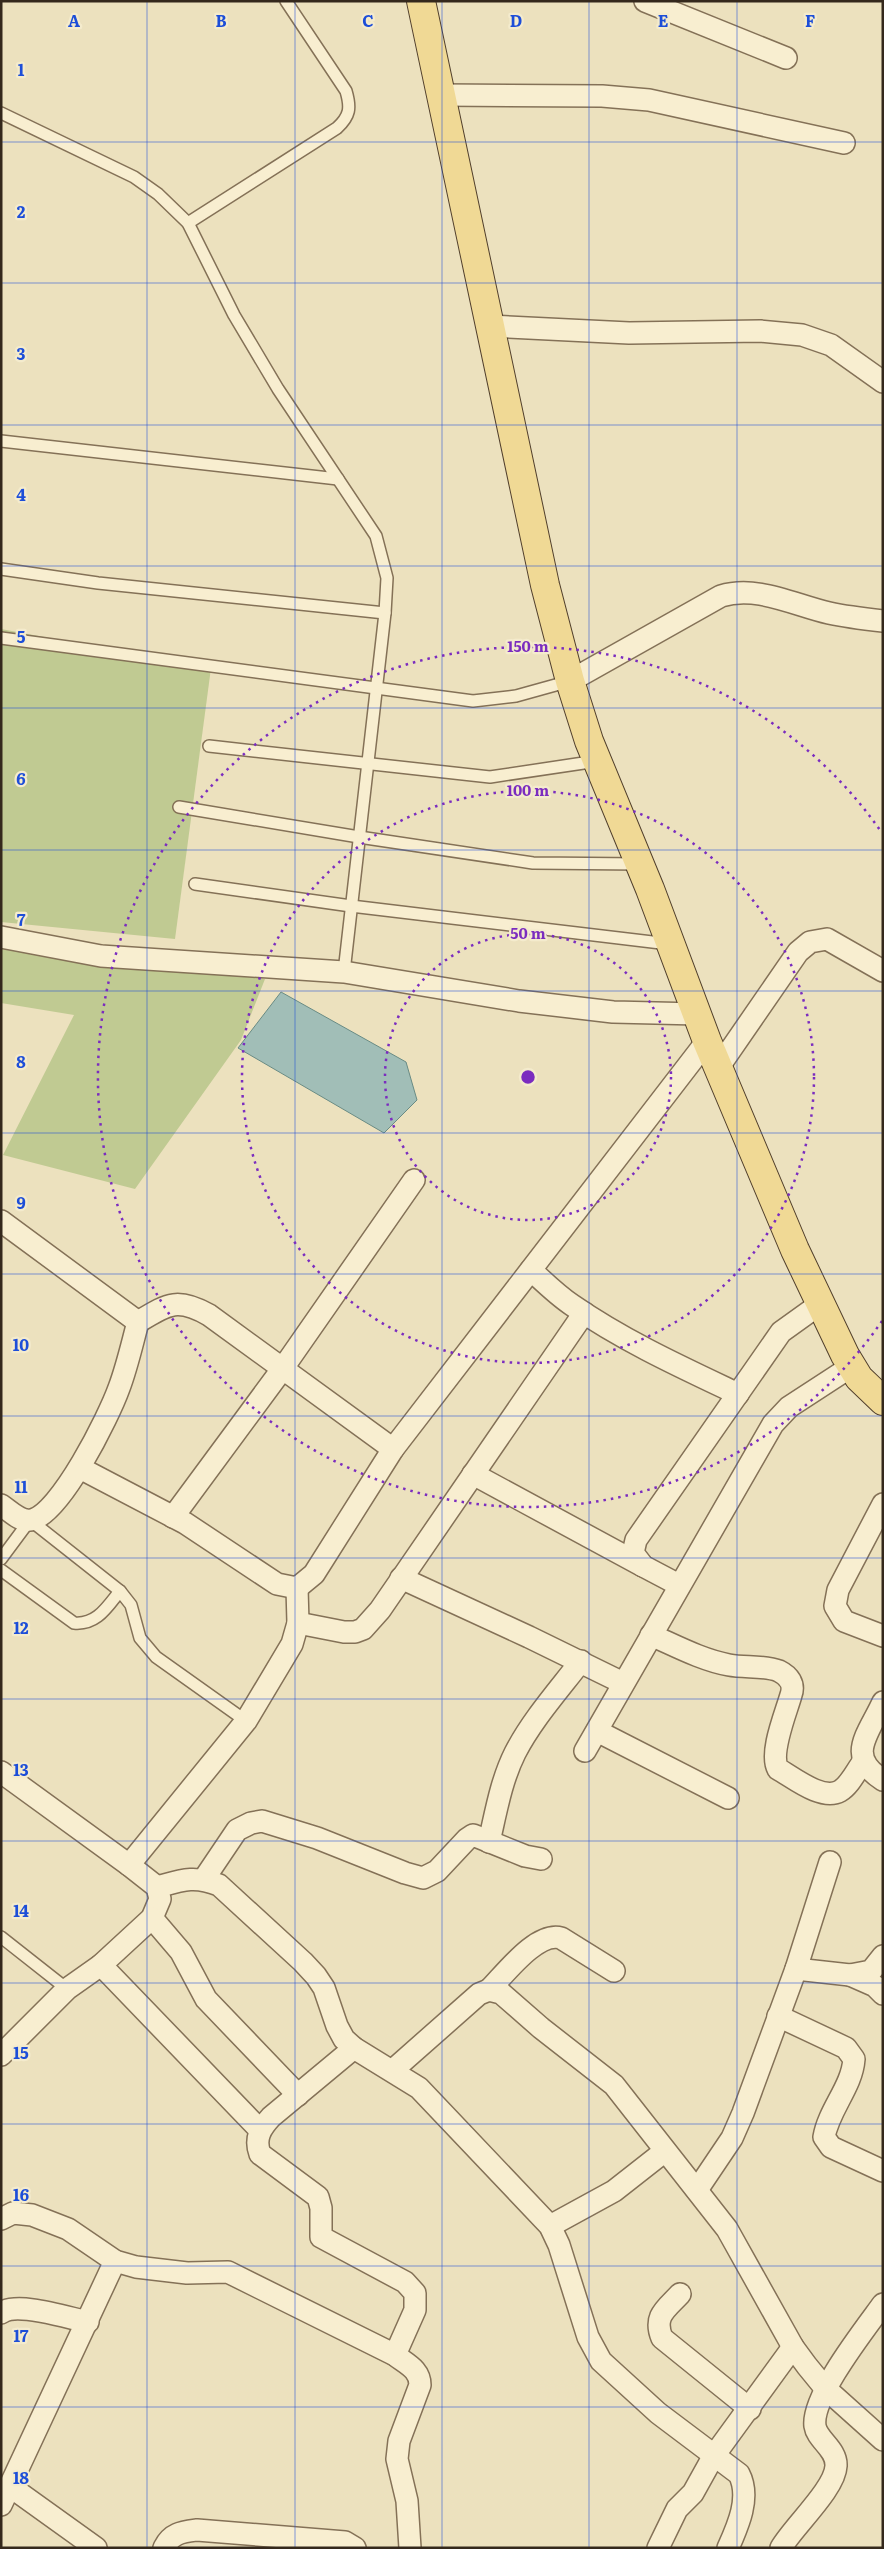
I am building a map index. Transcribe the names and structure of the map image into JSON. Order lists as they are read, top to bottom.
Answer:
{
  "grid": {
    "columns": [
      "A",
      "B",
      "C",
      "D",
      "E",
      "F"
    ],
    "rows": [
      "1",
      "2",
      "3",
      "4",
      "5",
      "6",
      "7",
      "8",
      "9",
      "10",
      "11",
      "12",
      "13",
      "14",
      "15",
      "16",
      "17",
      "18"
    ]
  },
  "rings": ["150 m", "100 m", "50 m"]
}
